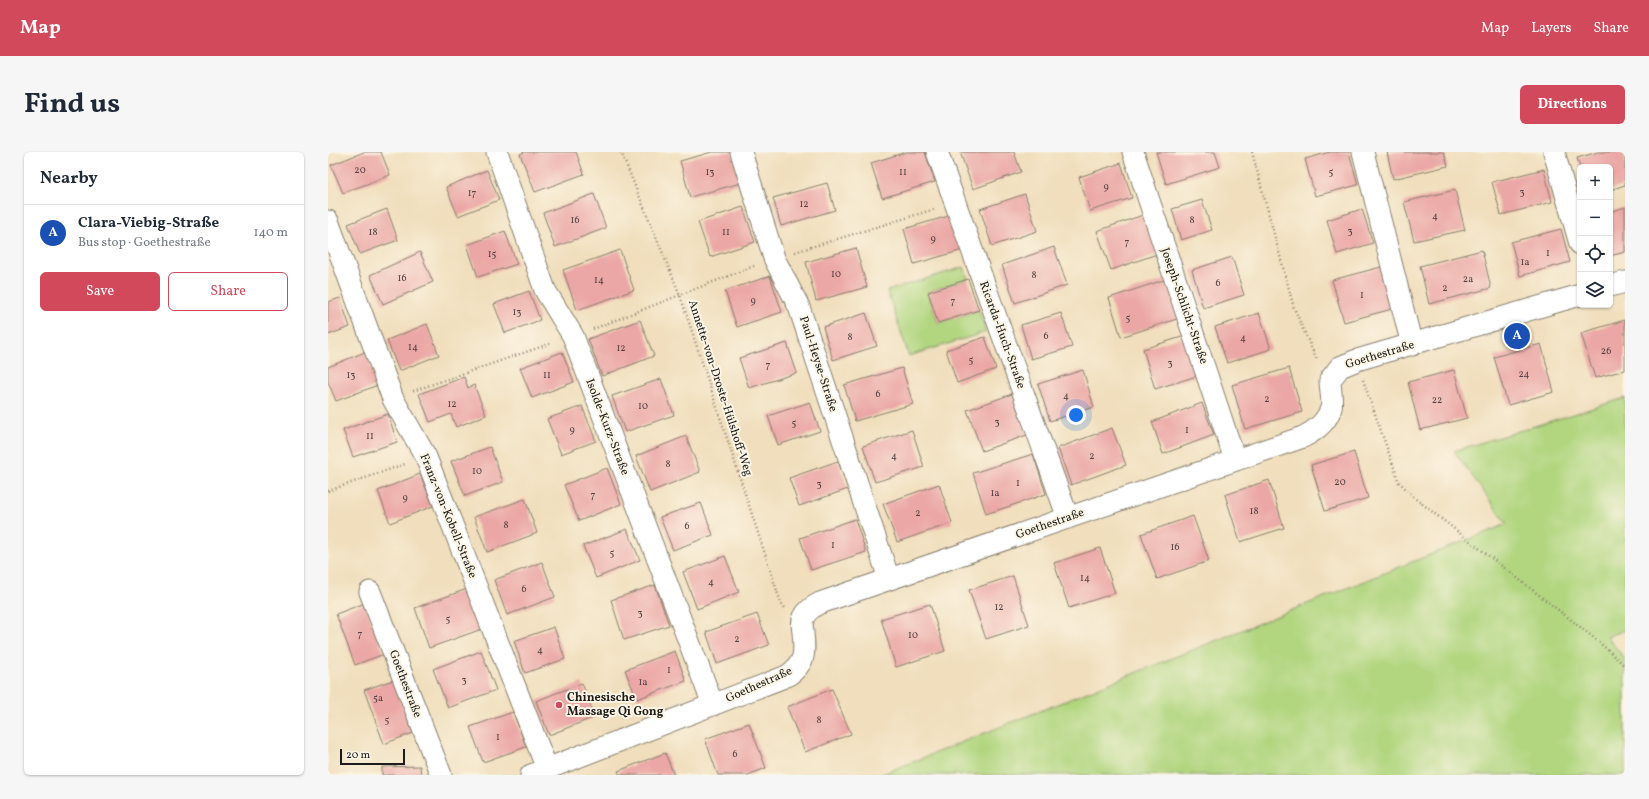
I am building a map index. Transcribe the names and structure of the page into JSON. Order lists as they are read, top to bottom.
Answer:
{
  "streets": {
    "street": [
      "Joseph-Schlicht-Straße",
      "Ricarda-Huch-Straße",
      "Goethestraße",
      "Paul-Heyse-Straße",
      "Isolde-Kurz-Straße",
      "Franz-von-Kobell-Straße"
    ],
    "path": ["Annette-von-Droste-Hülshoff-Weg"]
  },
  "crossings": [
    ["Joseph-Schlicht-Straße", "Goethestraße"],
    ["Ricarda-Huch-Straße", "Goethestraße"],
    ["Goethestraße", "Paul-Heyse-Straße"],
    ["Goethestraße", "Annette-von-Droste-Hülshoff-Weg"],
    ["Goethestraße", "Isolde-Kurz-Straße"],
    ["Goethestraße", "Franz-von-Kobell-Straße"]
  ],
  "places": ["Chinesische Massage Qi Gong"],
  "house_numbers": [
    "20",
    "13",
    "11",
    "5",
    "9",
    "3",
    "17",
    "12",
    "4",
    "16",
    "8",
    "3",
    "18",
    "11",
    "9",
    "7",
    "1",
    "15",
    "1a",
    "10",
    "8",
    "16",
    "2a",
    "14",
    "6",
    "2",
    "1",
    "9",
    "7",
    "13",
    "5",
    "6",
    "8",
    "4",
    "14",
    "12",
    "26",
    "5",
    "3",
    "7",
    "24",
    "13",
    "11",
    "6",
    "4",
    "2",
    "22",
    "12",
    "10",
    "3",
    "5",
    "9",
    "1",
    "11",
    "4",
    "2",
    "8",
    "10",
    "20",
    "1",
    "3",
    "1a",
    "7",
    "9",
    "18",
    "2",
    "8",
    "6",
    "1",
    "16",
    "5",
    "14",
    "4",
    "6",
    "12",
    "3",
    "5",
    "7",
    "10",
    "2",
    "4",
    "1",
    "3",
    "1a",
    "5a",
    "5",
    "8",
    "1",
    "6"
  ],
  "scale_bar": "20 m",
  "page": {
    "header": "Map",
    "nav": ["Map", "Layers", "Share"],
    "title": "Find us",
    "buttons": [
      "Directions",
      ["Save", "Share"]
    ],
    "heading": "Nearby",
    "map_buttons": ["+", "−"],
    "list": [
      {
        "mark": "A",
        "name": "Clara-Viebig-Straße",
        "note": "Bus stop · Goethestraße",
        "value": "140 m"
      }
    ],
    "pins": "A",
    "scale": "20 m"
  }
}
